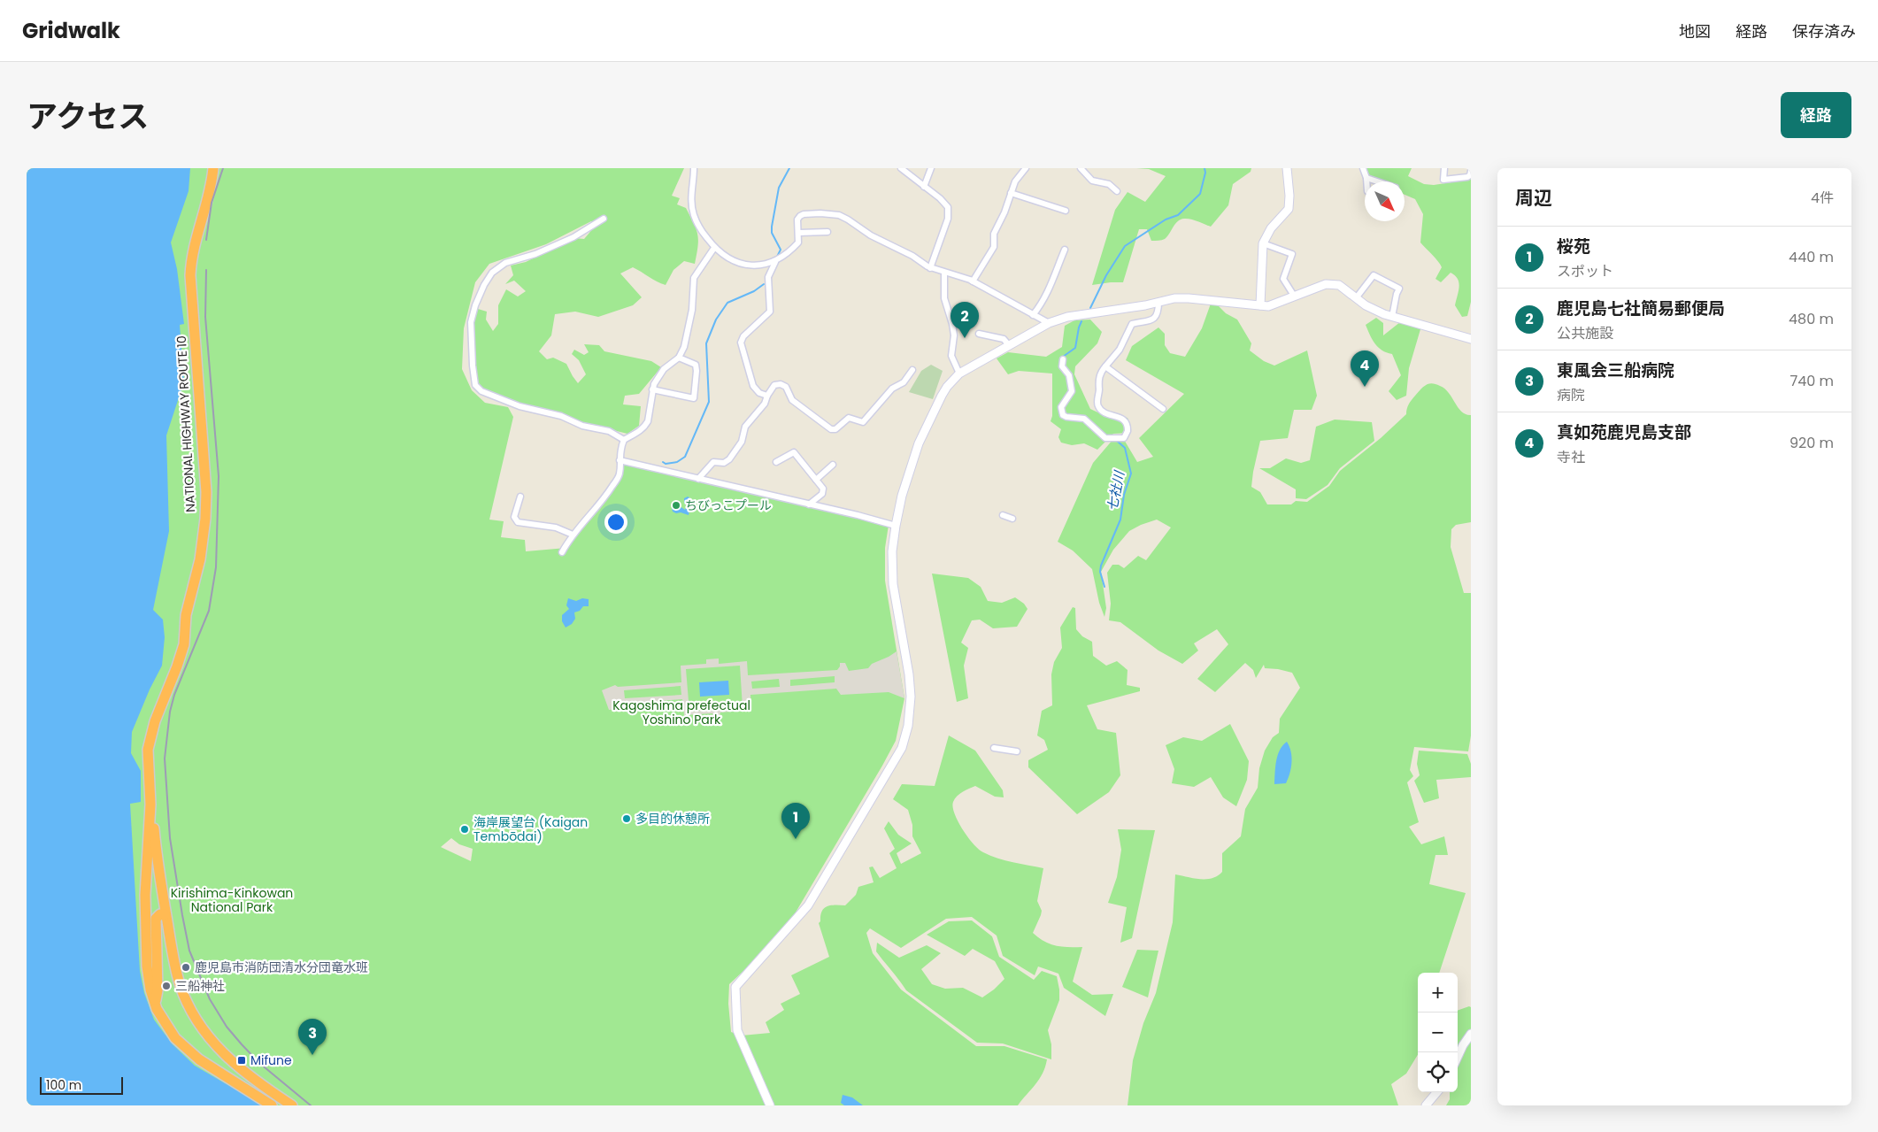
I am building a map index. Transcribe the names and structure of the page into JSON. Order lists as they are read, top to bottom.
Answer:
{
  "streets": {
    "highway": ["NATIONAL HIGHWAY ROUTE 10"]
  },
  "water": ["七社川"],
  "parks": ["Kagoshima prefectual Yoshino Park", "Kirishima-Kinkowan National Park"],
  "places": {
    "other": [
      "ちびっこプール",
      "多目的休憩所",
      "海岸展望台 (Kaigan Tembōdai)",
      "鹿児島市消防団清水分団竜水班",
      "三船神社"
    ],
    "transit": ["Mifune"]
  },
  "scale_bar": "100 m",
  "north": "bottom right",
  "page": {
    "header": "Gridwalk",
    "nav": ["地図", "経路", "保存済み"],
    "title": "アクセス",
    "buttons": "経路",
    "heading": ["周辺", "4件"],
    "list": [
      {
        "mark": "1",
        "name": "桜苑",
        "note": "スポット",
        "value": "440 m"
      },
      {
        "mark": "2",
        "name": "鹿児島七社簡易郵便局",
        "note": "公共施設",
        "value": "480 m"
      },
      {
        "mark": "3",
        "name": "東風会三船病院",
        "note": "病院",
        "value": "740 m"
      },
      {
        "mark": "4",
        "name": "真如苑鹿児島支部",
        "note": "寺社",
        "value": "920 m"
      }
    ],
    "pins": [
      "2",
      "4",
      "1",
      "3"
    ],
    "map_buttons": ["+", "−"],
    "scale": "100 m"
  }
}
